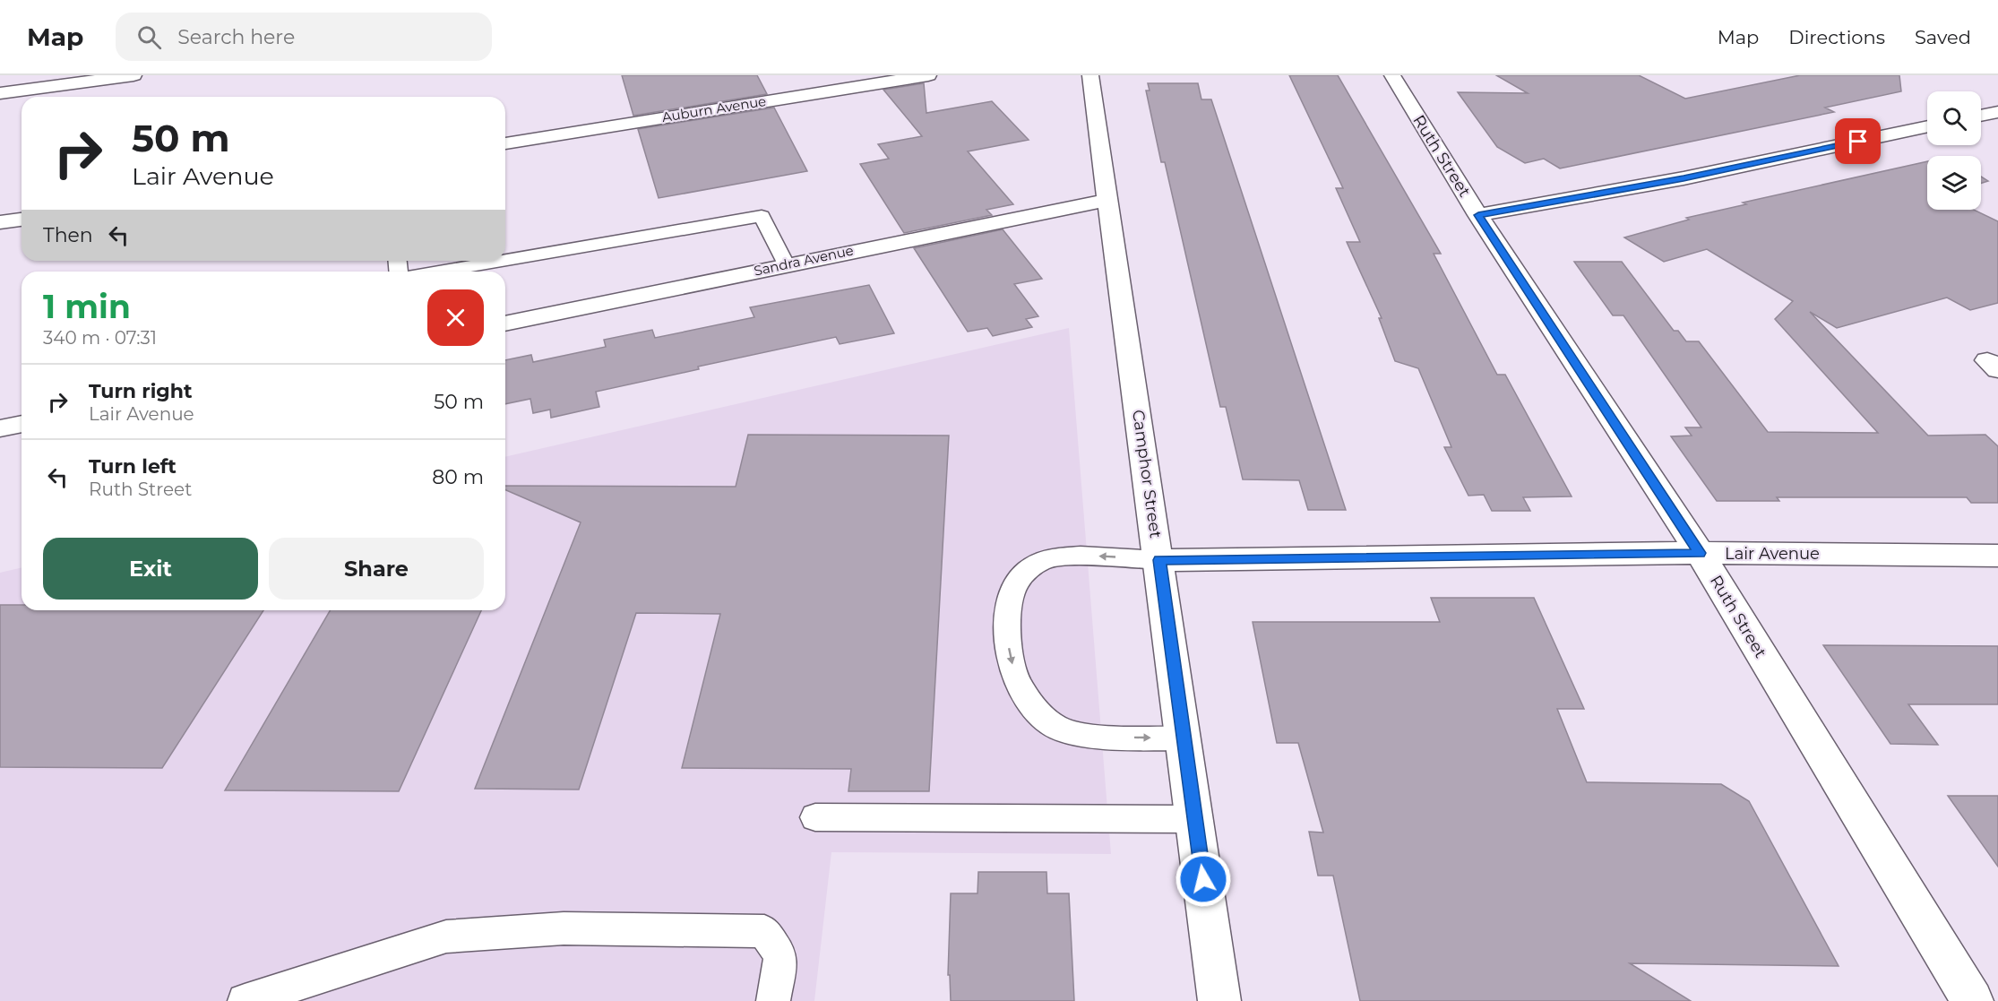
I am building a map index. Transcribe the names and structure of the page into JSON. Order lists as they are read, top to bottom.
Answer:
{
  "streets": {
    "street": [
      "Auburn Avenue",
      "Ruth Street",
      "Sandra Avenue",
      "Camphor Street",
      "Lair Avenue"
    ]
  },
  "crossings": [
    ["Ruth Street", "Lair Avenue"],
    ["Sandra Avenue", "Camphor Street"],
    ["Camphor Street", "Lair Avenue"]
  ],
  "page": {
    "header": "Map",
    "search": "Search here",
    "nav": ["Map", "Directions", "Saved"],
    "turn": ["50 m", "Lair Avenue"],
    "then": "Then",
    "heading": ["1 min", "340 m · 07:31"],
    "list": [
      {
        "name": "Turn right",
        "note": "Lair Avenue",
        "value": "50 m"
      },
      {
        "name": "Turn left",
        "note": "Ruth Street",
        "value": "80 m"
      }
    ],
    "buttons": ["Exit", "Share"]
  }
}
